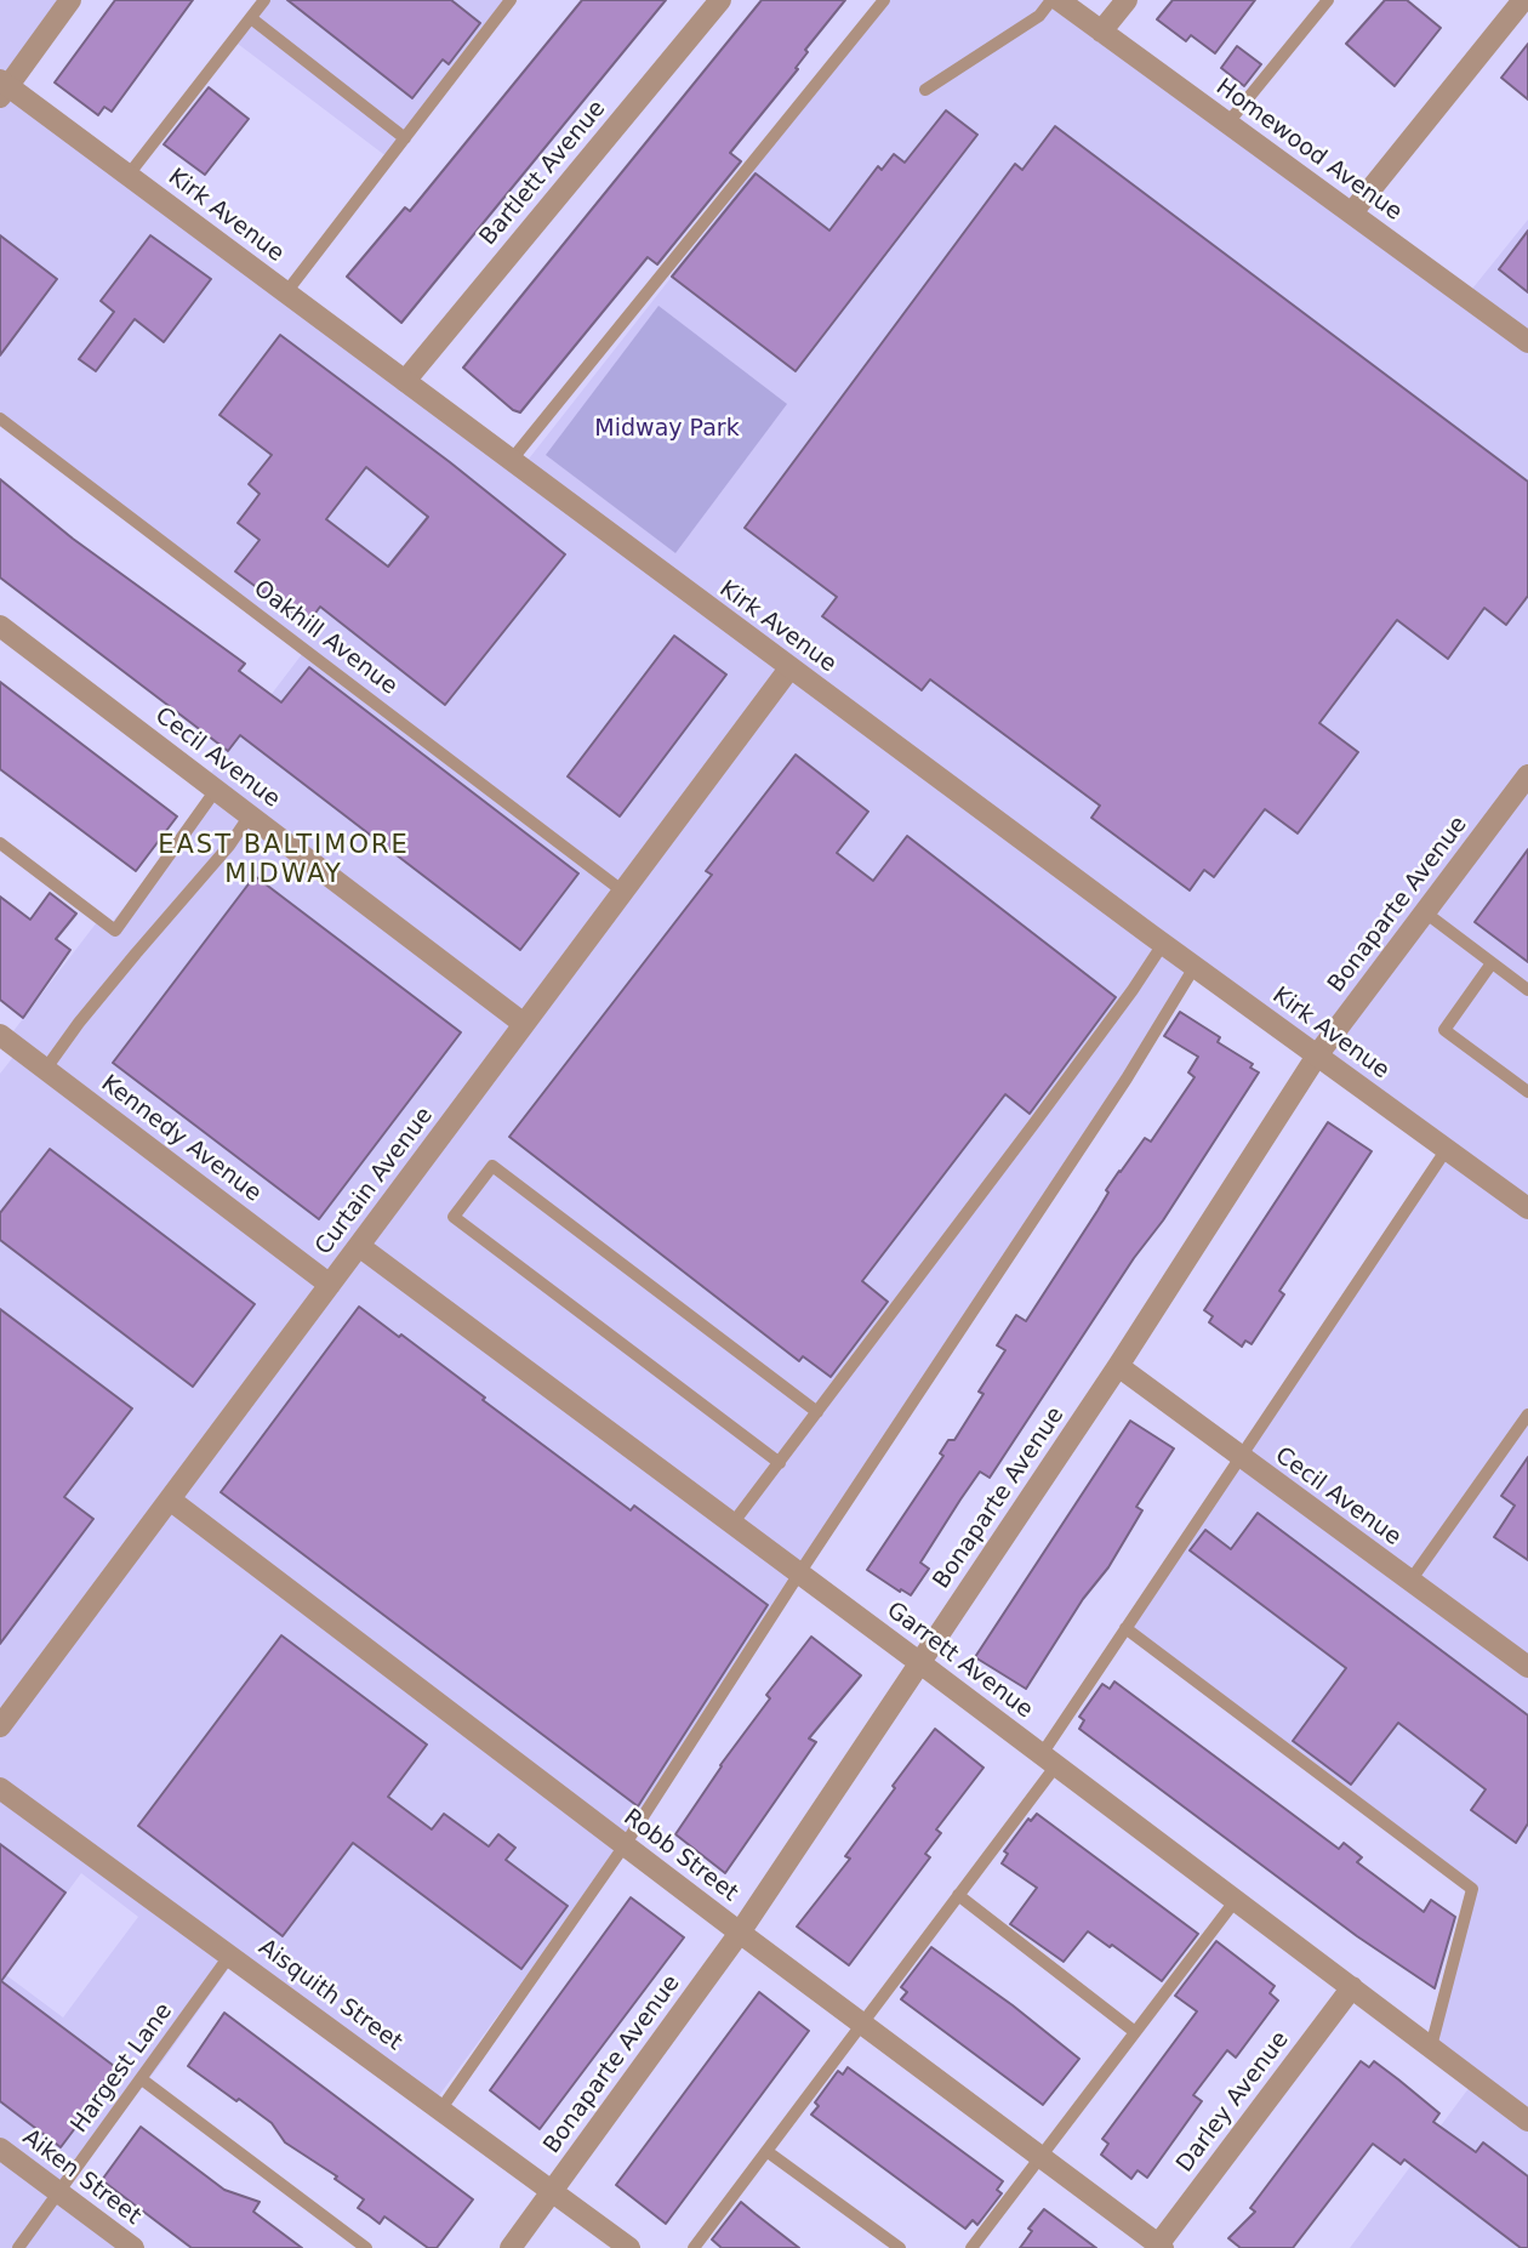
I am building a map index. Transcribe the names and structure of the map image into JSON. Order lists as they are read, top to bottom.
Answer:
{
  "streets": {
    "street": [
      "Homewood Avenue",
      "Bartlett Avenue",
      "Kirk Avenue",
      "Cecil Avenue",
      "Bonaparte Avenue",
      "Kennedy Avenue",
      "Curtain Avenue",
      "Garrett Avenue",
      "Robb Street",
      "Aisquith Street",
      "Darley Avenue",
      "Aiken Street"
    ],
    "lane": ["Oakhill Avenue", "Hargest Lane"]
  },
  "crossings": [
    ["Bartlett Avenue", "Kirk Avenue"],
    ["Kirk Avenue", "Bonaparte Avenue"],
    ["Kirk Avenue", "Curtain Avenue"],
    ["Oakhill Avenue", "Curtain Avenue"],
    ["Cecil Avenue", "Bonaparte Avenue"],
    ["Cecil Avenue", "Curtain Avenue"],
    ["Bonaparte Avenue", "Garrett Avenue"],
    ["Bonaparte Avenue", "Robb Street"],
    ["Bonaparte Avenue", "Aisquith Street"],
    ["Kennedy Avenue", "Curtain Avenue"],
    ["Curtain Avenue", "Garrett Avenue"],
    ["Curtain Avenue", "Robb Street"],
    ["Garrett Avenue", "Darley Avenue"],
    ["Robb Street", "Darley Avenue"],
    ["Aisquith Street", "Hargest Lane"],
    ["Hargest Lane", "Aiken Street"]
  ],
  "districts": ["EAST BALTIMORE MIDWAY"],
  "parks": ["Midway Park"]
}
